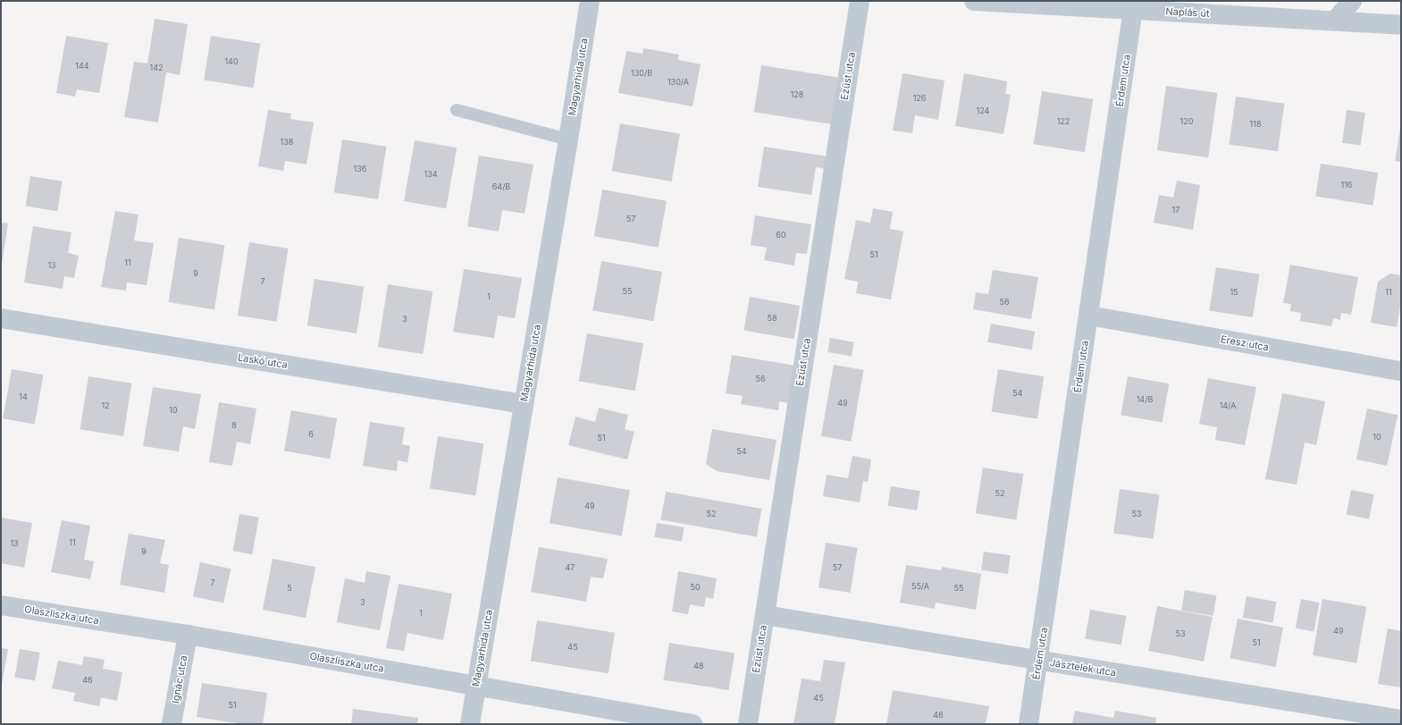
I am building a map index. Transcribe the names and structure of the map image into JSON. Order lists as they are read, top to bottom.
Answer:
{
  "streets": {
    "street": [
      "Naplás út",
      "Ezüst utca",
      "Magyarhida utca",
      "Érdem utca",
      "Eresz utca",
      "Laskó utca",
      "Olaszliszka utca",
      "Jásztelek utca",
      "Ignác utca"
    ]
  },
  "crossings": [
    ["Naplás út", "Érdem utca"],
    ["Ezüst utca", "Jásztelek utca"],
    ["Magyarhida utca", "Laskó utca"],
    ["Magyarhida utca", "Olaszliszka utca"],
    ["Érdem utca", "Eresz utca"],
    ["Érdem utca", "Jásztelek utca"],
    ["Olaszliszka utca", "Ignác utca"]
  ],
  "house_numbers": [
    "140",
    "144",
    "142",
    "130/B",
    "130/A",
    "128",
    "126",
    "124",
    "122",
    "120",
    "118",
    "138",
    "136",
    "134",
    "116",
    "64/B",
    "17",
    "57",
    "60",
    "51",
    "11",
    "13",
    "9",
    "7",
    "55",
    "15",
    "11",
    "1",
    "56",
    "58",
    "3",
    "56",
    "54",
    "14",
    "14/B",
    "49",
    "12",
    "14/A",
    "10",
    "8",
    "6",
    "10",
    "51",
    "54",
    "52",
    "49",
    "52",
    "53",
    "11",
    "13",
    "9",
    "47",
    "57",
    "7",
    "55/A",
    "50",
    "5",
    "55",
    "3",
    "1",
    "49",
    "53",
    "51",
    "45",
    "48",
    "46",
    "45",
    "51",
    "48"
  ]
}
